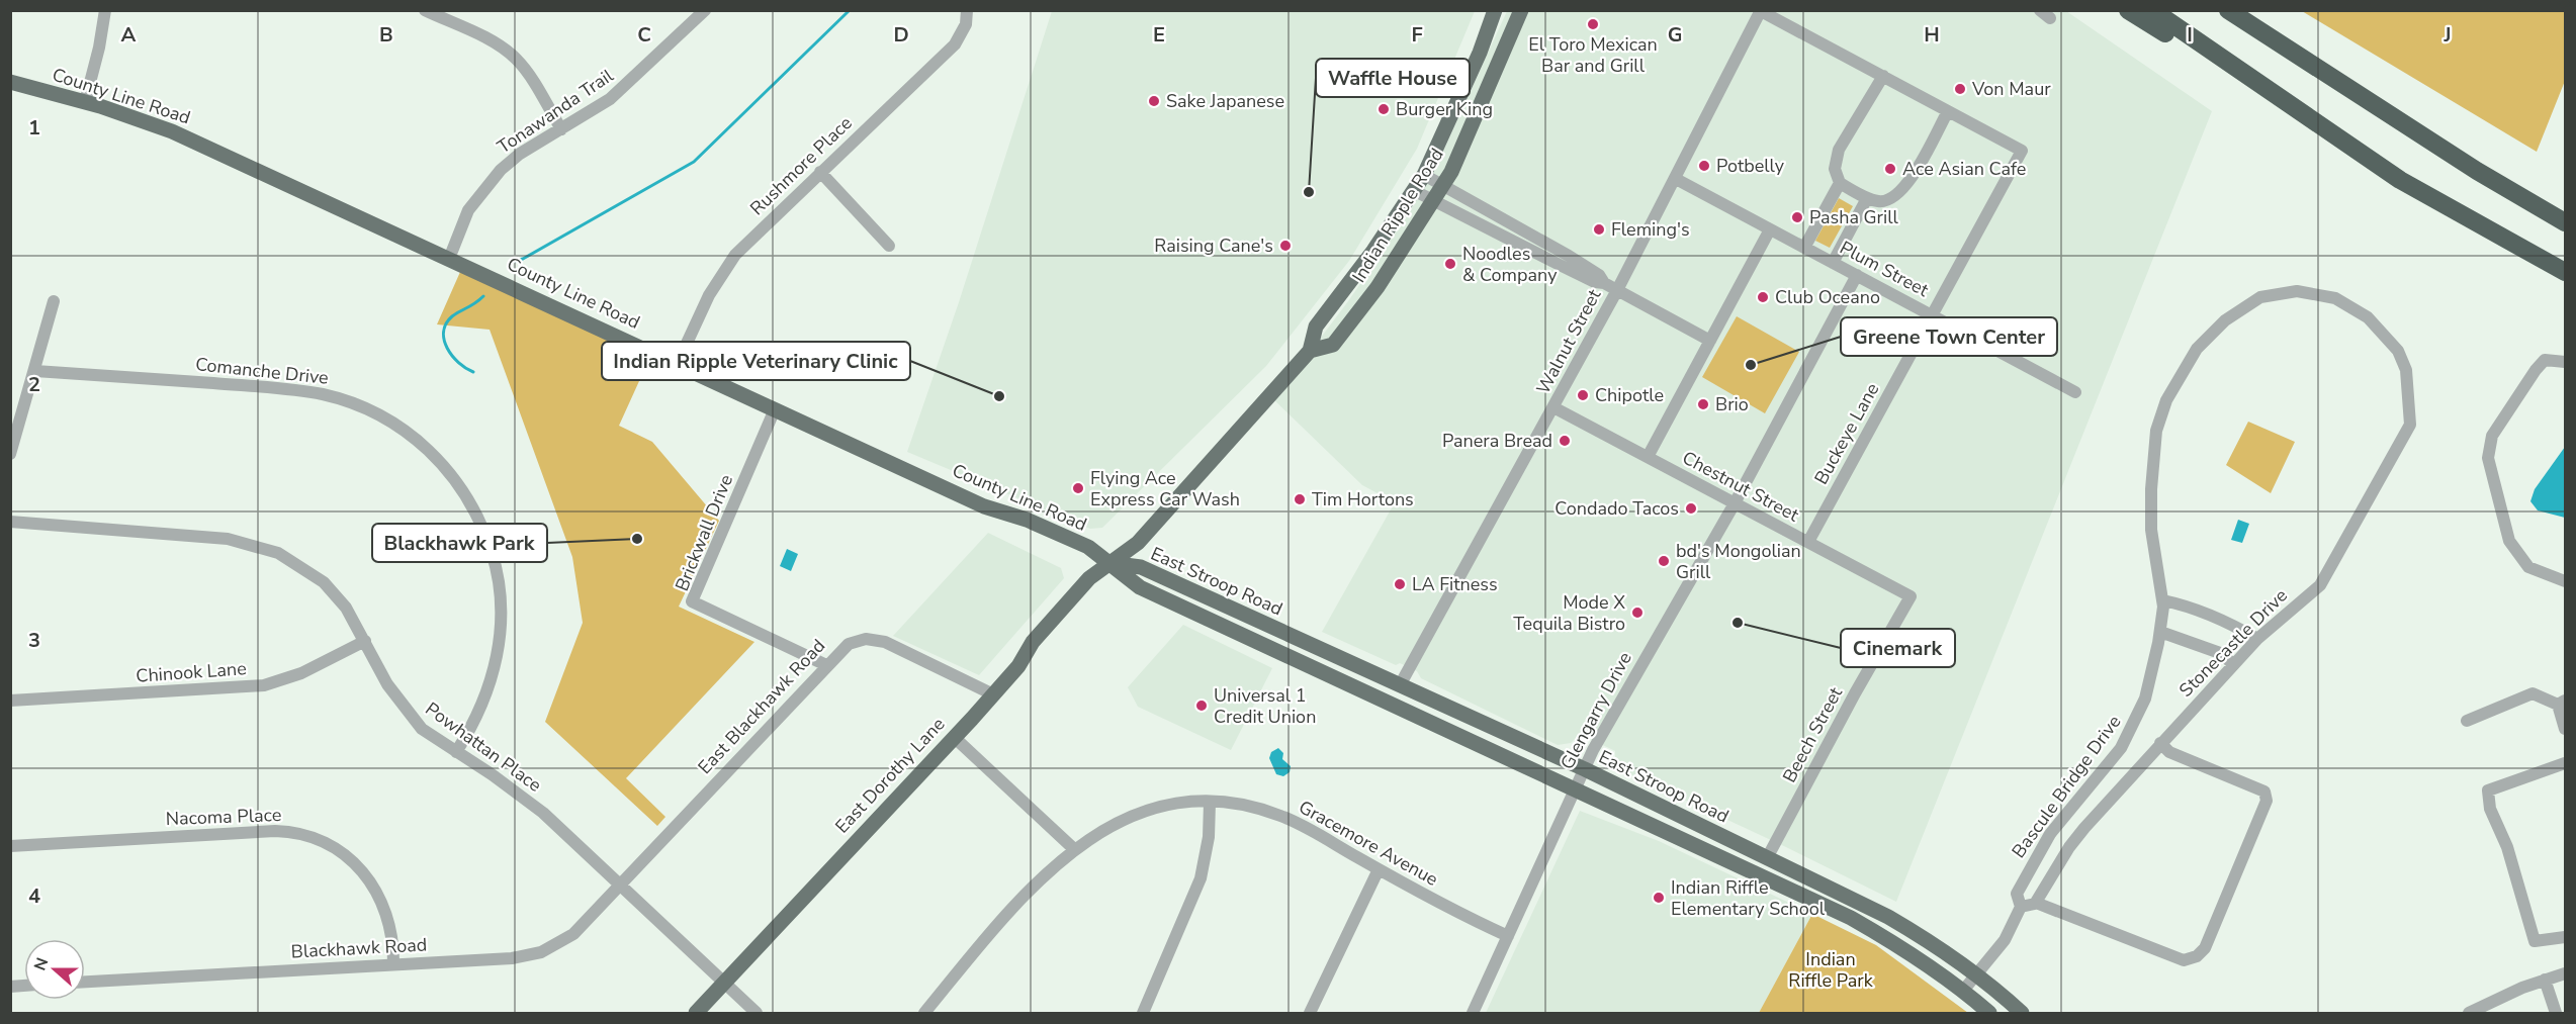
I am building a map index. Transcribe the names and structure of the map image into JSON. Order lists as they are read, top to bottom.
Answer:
{
  "streets": {
    "main road": [
      "County Line Road",
      "Indian Ripple Road",
      "East Stroop Road",
      "East Dorothy Lane"
    ],
    "street": [
      "Tonawanda Trail",
      "Rushmore Place",
      "Plum Street",
      "Walnut Street",
      "Comanche Drive",
      "Buckeye Lane",
      "Chestnut Street",
      "Brickwall Drive",
      "Stonecastle Drive",
      "Chinook Lane",
      "East Blackhawk Road",
      "Glengarry Drive",
      "Beech Street",
      "Powhattan Place",
      "Bascule Bridge Drive",
      "Nacoma Place",
      "Gracemore Avenue",
      "Blackhawk Road"
    ]
  },
  "crossings": [
    ["County Line Road", "Tonawanda Trail"],
    ["County Line Road", "Rushmore Place"],
    ["County Line Road", "Indian Ripple Road"],
    ["County Line Road", "Brickwall Drive"],
    ["County Line Road", "East Stroop Road"],
    ["County Line Road", "East Dorothy Lane"],
    ["Indian Ripple Road", "East Stroop Road"],
    ["Indian Ripple Road", "East Dorothy Lane"],
    ["Plum Street", "Walnut Street"],
    ["Plum Street", "Buckeye Lane"],
    ["Plum Street", "Glengarry Drive"],
    ["Walnut Street", "Chestnut Street"],
    ["Walnut Street", "East Stroop Road"],
    ["Comanche Drive", "Powhattan Place"],
    ["Buckeye Lane", "Chestnut Street"],
    ["Chestnut Street", "Glengarry Drive"],
    ["Chestnut Street", "Beech Street"],
    ["Brickwall Drive", "East Blackhawk Road"],
    ["East Stroop Road", "Glengarry Drive"],
    ["East Stroop Road", "Beech Street"],
    ["East Stroop Road", "East Dorothy Lane"],
    ["Stonecastle Drive", "Bascule Bridge Drive"],
    ["Chinook Lane", "Powhattan Place"],
    ["East Blackhawk Road", "Powhattan Place"],
    ["East Blackhawk Road", "East Dorothy Lane"],
    ["East Blackhawk Road", "Blackhawk Road"],
    ["Glengarry Drive", "Gracemore Avenue"],
    ["Powhattan Place", "East Dorothy Lane"],
    ["Powhattan Place", "Blackhawk Road"],
    ["Nacoma Place", "Blackhawk Road"]
  ],
  "parks": ["Indian Riffle Park"],
  "places": [
    "El Toro Mexican Bar and Grill",
    "Von Maur",
    "Sake Japanese",
    "Burger King",
    "Potbelly",
    "Ace Asian Cafe",
    "Waffle House",
    "Pasha Grill",
    "Fleming's",
    "Raising Cane's",
    "Noodles & Company",
    "Club Oceano",
    "Greene Town Center",
    "Chipotle",
    "Indian Ripple Veterinary Clinic",
    "Brio",
    "Panera Bread",
    "Flying Ace Express Car Wash",
    "Tim Hortons",
    "Condado Tacos",
    "Blackhawk Park",
    "bd's Mongolian Grill",
    "LA Fitness",
    "Mode X Tequila Bistro",
    "Cinemark",
    "Universal 1 Credit Union",
    "Indian Riffle Elementary School"
  ],
  "north": "left",
  "grid": {
    "columns": [
      "A",
      "B",
      "C",
      "D",
      "E",
      "F",
      "G",
      "H",
      "I",
      "J"
    ],
    "rows": [
      "1",
      "2",
      "3",
      "4"
    ]
  }
}
